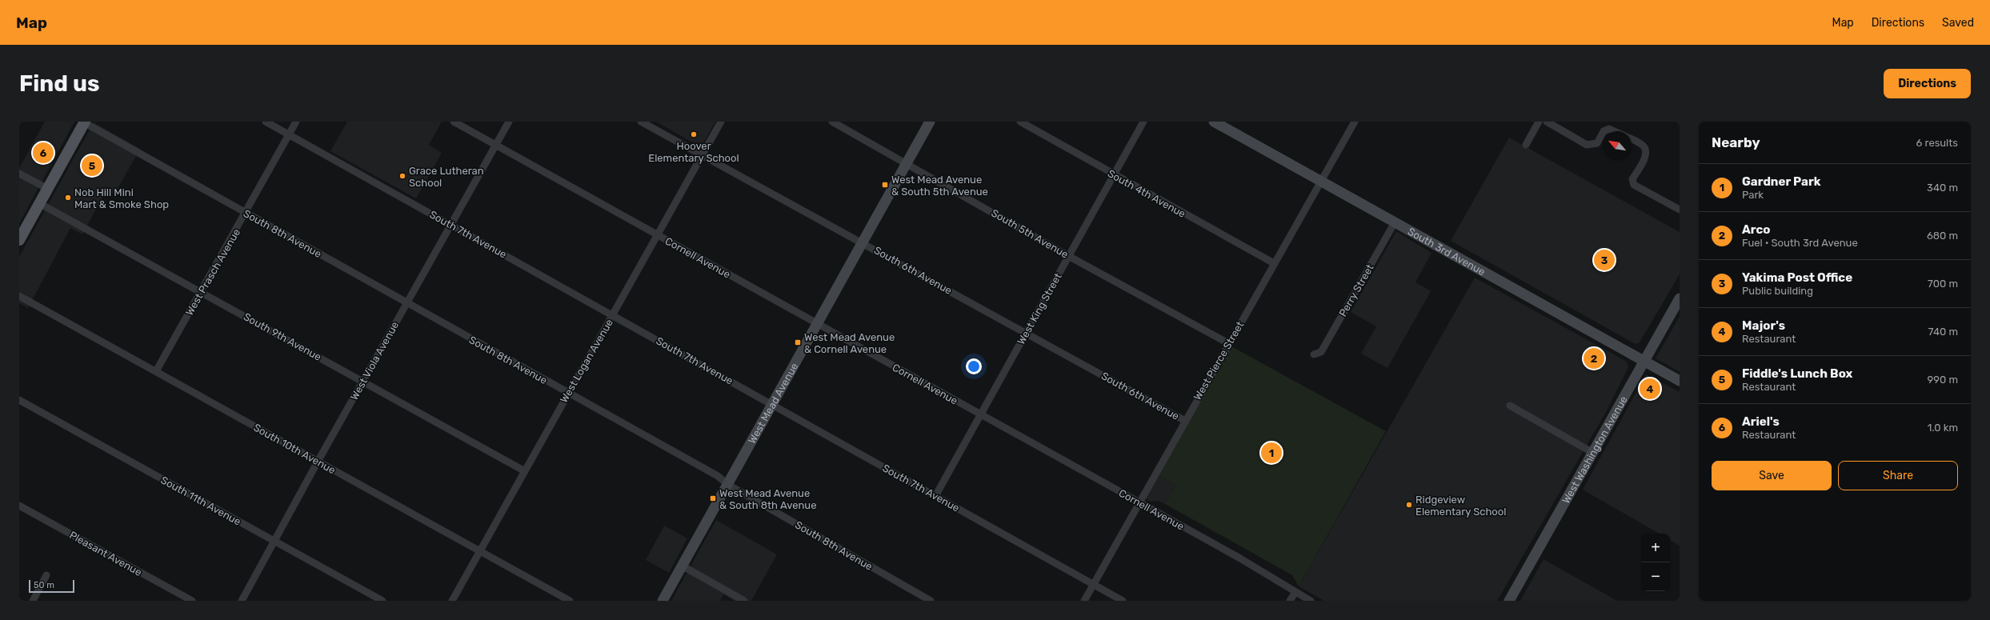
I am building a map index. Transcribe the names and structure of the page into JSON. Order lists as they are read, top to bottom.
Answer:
{
  "streets": {
    "street": [
      "South 4th Avenue",
      "South 8th Avenue",
      "South 5th Avenue",
      "South 7th Avenue",
      "South 3rd Avenue",
      "Cornell Avenue",
      "South 6th Avenue",
      "West Prasch Avenue",
      "Perry Street",
      "West King Street",
      "South 9th Avenue",
      "West Viola Avenue",
      "West Logan Avenue",
      "West Pierce Street",
      "West Mead Avenue",
      "South 10th Avenue",
      "West Washington Avenue",
      "South 11th Avenue",
      "Pleasant Avenue"
    ]
  },
  "crossings": [
    ["South 4th Avenue", "West King Street"],
    ["South 4th Avenue", "West Pierce Street"],
    ["South 8th Avenue", "West Prasch Avenue"],
    ["South 8th Avenue", "West Viola Avenue"],
    ["South 8th Avenue", "West Logan Avenue"],
    ["South 8th Avenue", "West Mead Avenue"],
    ["South 5th Avenue", "West King Street"],
    ["South 5th Avenue", "West Pierce Street"],
    ["South 5th Avenue", "West Mead Avenue"],
    ["South 7th Avenue", "West Prasch Avenue"],
    ["South 7th Avenue", "West King Street"],
    ["South 7th Avenue", "West Viola Avenue"],
    ["South 7th Avenue", "West Logan Avenue"],
    ["South 7th Avenue", "West Pierce Street"],
    ["South 7th Avenue", "West Mead Avenue"],
    ["South 3rd Avenue", "Perry Street"],
    ["South 3rd Avenue", "West Pierce Street"],
    ["South 3rd Avenue", "West Washington Avenue"],
    ["Cornell Avenue", "West King Street"],
    ["Cornell Avenue", "West Viola Avenue"],
    ["Cornell Avenue", "West Logan Avenue"],
    ["Cornell Avenue", "West Pierce Street"],
    ["Cornell Avenue", "West Mead Avenue"],
    ["South 6th Avenue", "West King Street"],
    ["South 6th Avenue", "West Logan Avenue"],
    ["South 6th Avenue", "West Pierce Street"],
    ["South 6th Avenue", "West Mead Avenue"],
    ["West Prasch Avenue", "South 9th Avenue"],
    ["West Prasch Avenue", "South 10th Avenue"],
    ["South 9th Avenue", "West Viola Avenue"],
    ["South 9th Avenue", "West Logan Avenue"],
    ["West Viola Avenue", "South 10th Avenue"],
    ["West Viola Avenue", "South 11th Avenue"],
    ["West Logan Avenue", "South 10th Avenue"]
  ],
  "places": {
    "other": [
      "Hoover Elementary School",
      "Grace Lutheran School",
      "Nob Hill Mini Mart & Smoke Shop",
      "Ridgeview Elementary School"
    ],
    "transit": ["West Mead Avenue & South 5th Avenue", "West Mead Avenue & Cornell Avenue", "West Mead Avenue & South 8th Avenue"]
  },
  "scale_bar": "50 m",
  "north": "top left",
  "page": {
    "header": "Map",
    "nav": ["Map", "Directions", "Saved"],
    "buttons": [
      "Directions",
      ["Save", "Share"]
    ],
    "title": "Find us",
    "heading": ["Nearby", "6 results"],
    "pins": [
      "6",
      "5",
      "3",
      "2",
      "4",
      "1"
    ],
    "list": [
      {
        "mark": "1",
        "name": "Gardner Park",
        "note": "Park",
        "value": "340 m"
      },
      {
        "mark": "2",
        "name": "Arco",
        "note": "Fuel · South 3rd Avenue",
        "value": "680 m"
      },
      {
        "mark": "3",
        "name": "Yakima Post Office",
        "note": "Public building",
        "value": "700 m"
      },
      {
        "mark": "4",
        "name": "Major's",
        "note": "Restaurant",
        "value": "740 m"
      },
      {
        "mark": "5",
        "name": "Fiddle's Lunch Box",
        "note": "Restaurant",
        "value": "990 m"
      },
      {
        "mark": "6",
        "name": "Ariel's",
        "note": "Restaurant",
        "value": "1.0 km"
      }
    ],
    "map_buttons": ["+", "−"],
    "scale": "50 m"
  }
}
